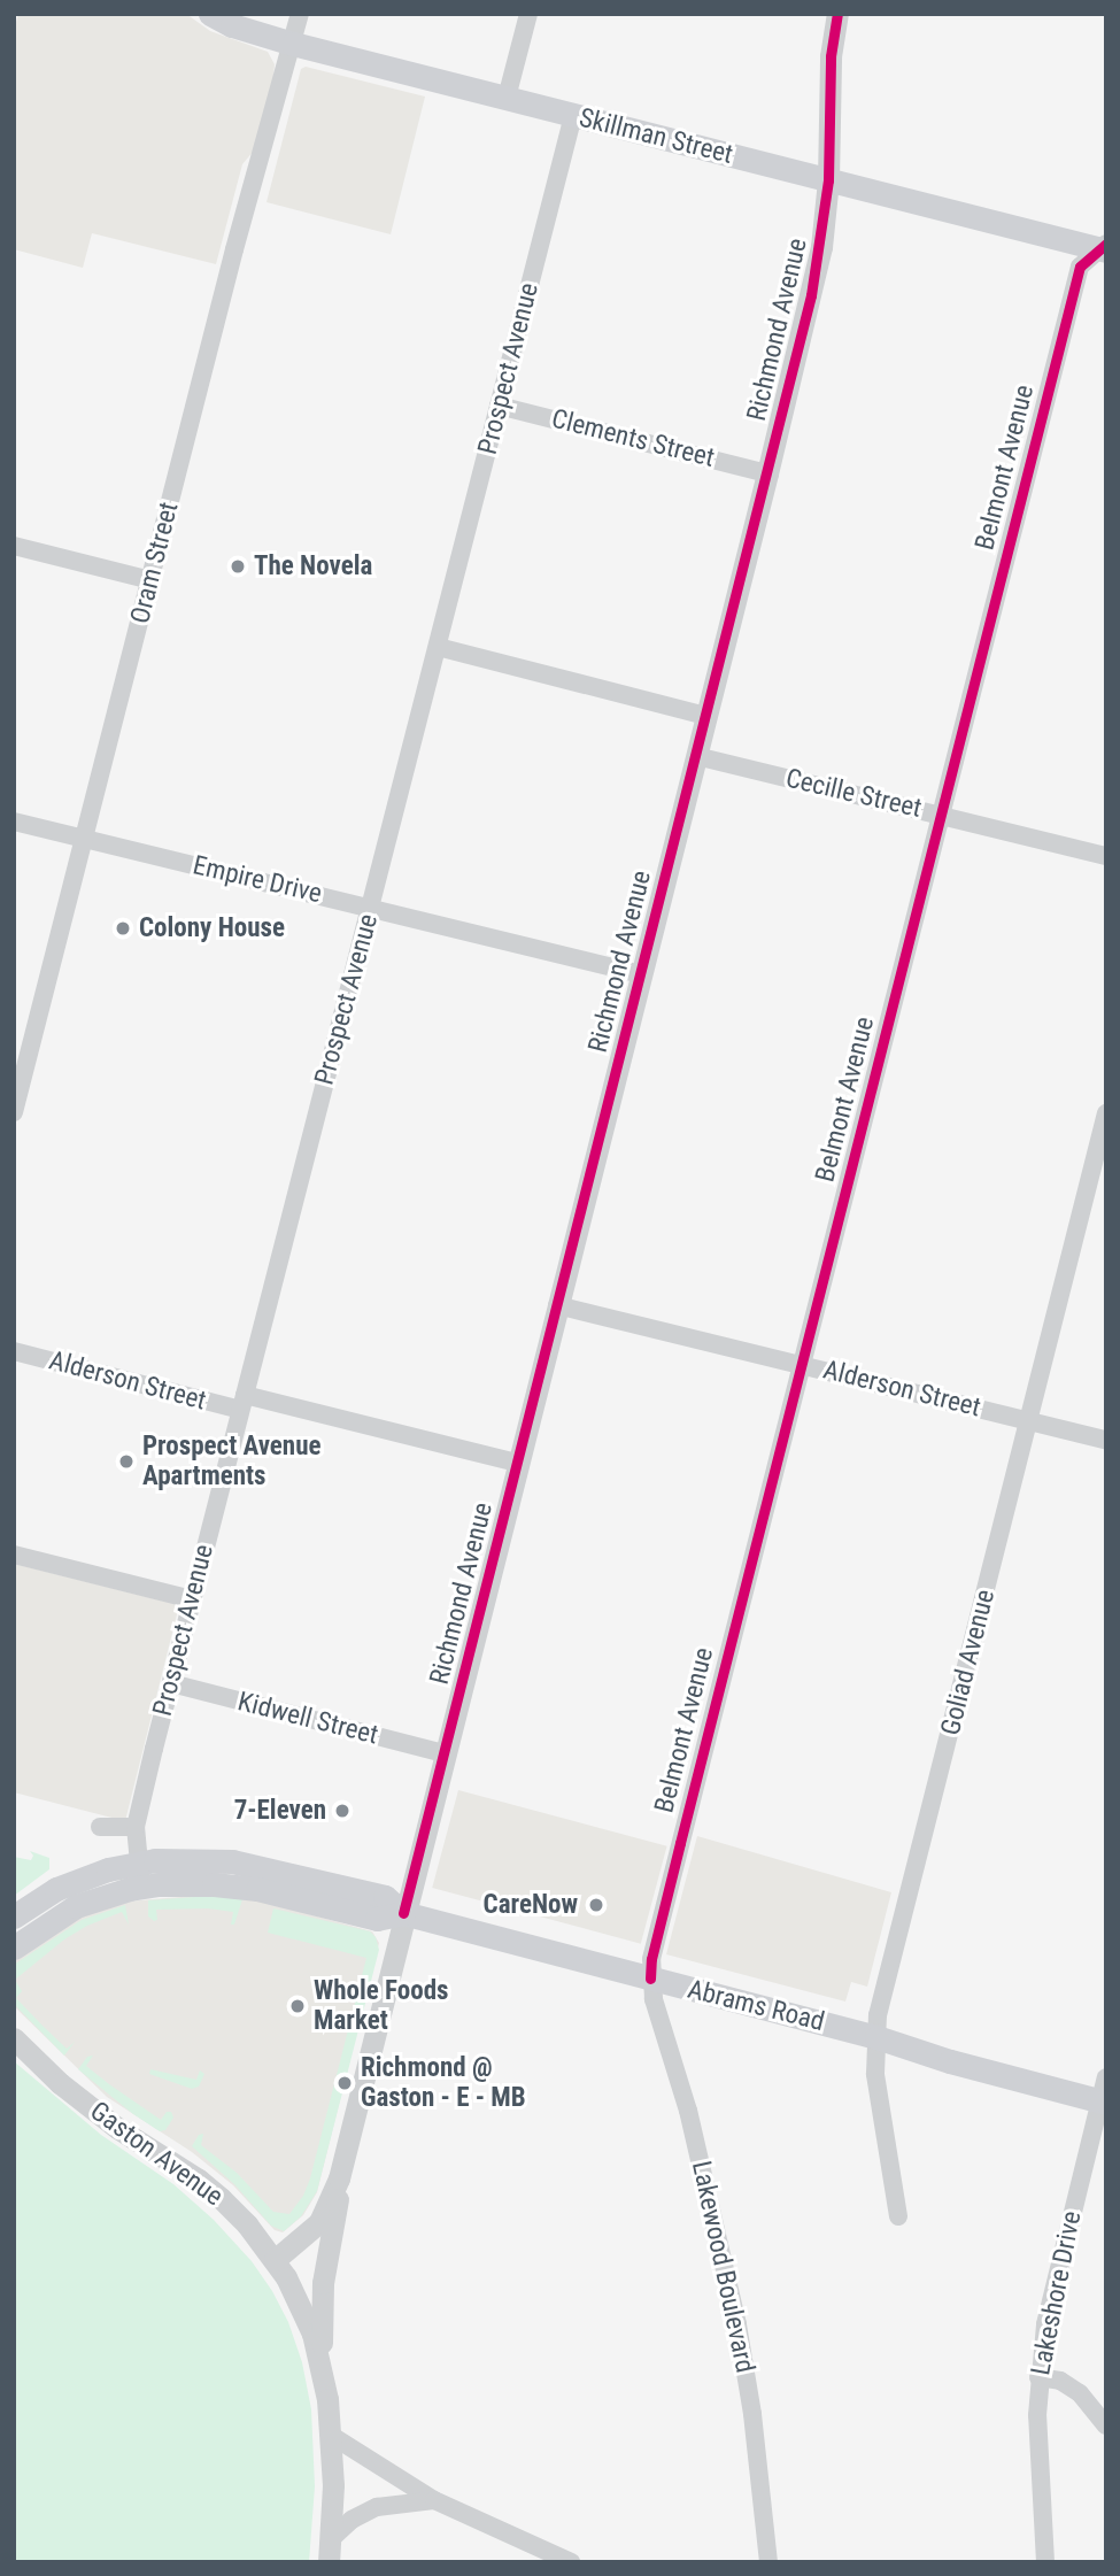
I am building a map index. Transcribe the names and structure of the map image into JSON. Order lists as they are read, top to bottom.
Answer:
{
  "streets": {
    "main road": ["Skillman Street", "Abrams Road"],
    "street": [
      "Richmond Avenue",
      "Prospect Avenue",
      "Clements Street",
      "Belmont Avenue",
      "Oram Street",
      "Cecille Street",
      "Empire Drive",
      "Alderson Street",
      "Goliad Avenue",
      "Kidwell Street",
      "Gaston Avenue",
      "Lakewood Boulevard",
      "Lakeshore Drive"
    ]
  },
  "crossings": [
    ["Skillman Street", "Richmond Avenue"],
    ["Skillman Street", "Prospect Avenue"],
    ["Skillman Street", "Belmont Avenue"],
    ["Skillman Street", "Oram Street"],
    ["Richmond Avenue", "Clements Street"],
    ["Richmond Avenue", "Cecille Street"],
    ["Richmond Avenue", "Empire Drive"],
    ["Richmond Avenue", "Alderson Street"],
    ["Richmond Avenue", "Kidwell Street"],
    ["Richmond Avenue", "Abrams Road"],
    ["Richmond Avenue", "Gaston Avenue"],
    ["Prospect Avenue", "Clements Street"],
    ["Prospect Avenue", "Empire Drive"],
    ["Prospect Avenue", "Alderson Street"],
    ["Prospect Avenue", "Kidwell Street"],
    ["Prospect Avenue", "Abrams Road"],
    ["Belmont Avenue", "Cecille Street"],
    ["Belmont Avenue", "Alderson Street"],
    ["Belmont Avenue", "Abrams Road"],
    ["Belmont Avenue", "Lakewood Boulevard"],
    ["Oram Street", "Empire Drive"],
    ["Alderson Street", "Goliad Avenue"],
    ["Goliad Avenue", "Abrams Road"],
    ["Abrams Road", "Lakewood Boulevard"],
    ["Abrams Road", "Lakeshore Drive"]
  ],
  "places": [
    "The Novela",
    "Colony House",
    "Prospect Avenue Apartments",
    "7-Eleven",
    "CareNow",
    "Whole Foods Market",
    "Richmond @ Gaston - E - MB"
  ]
}
